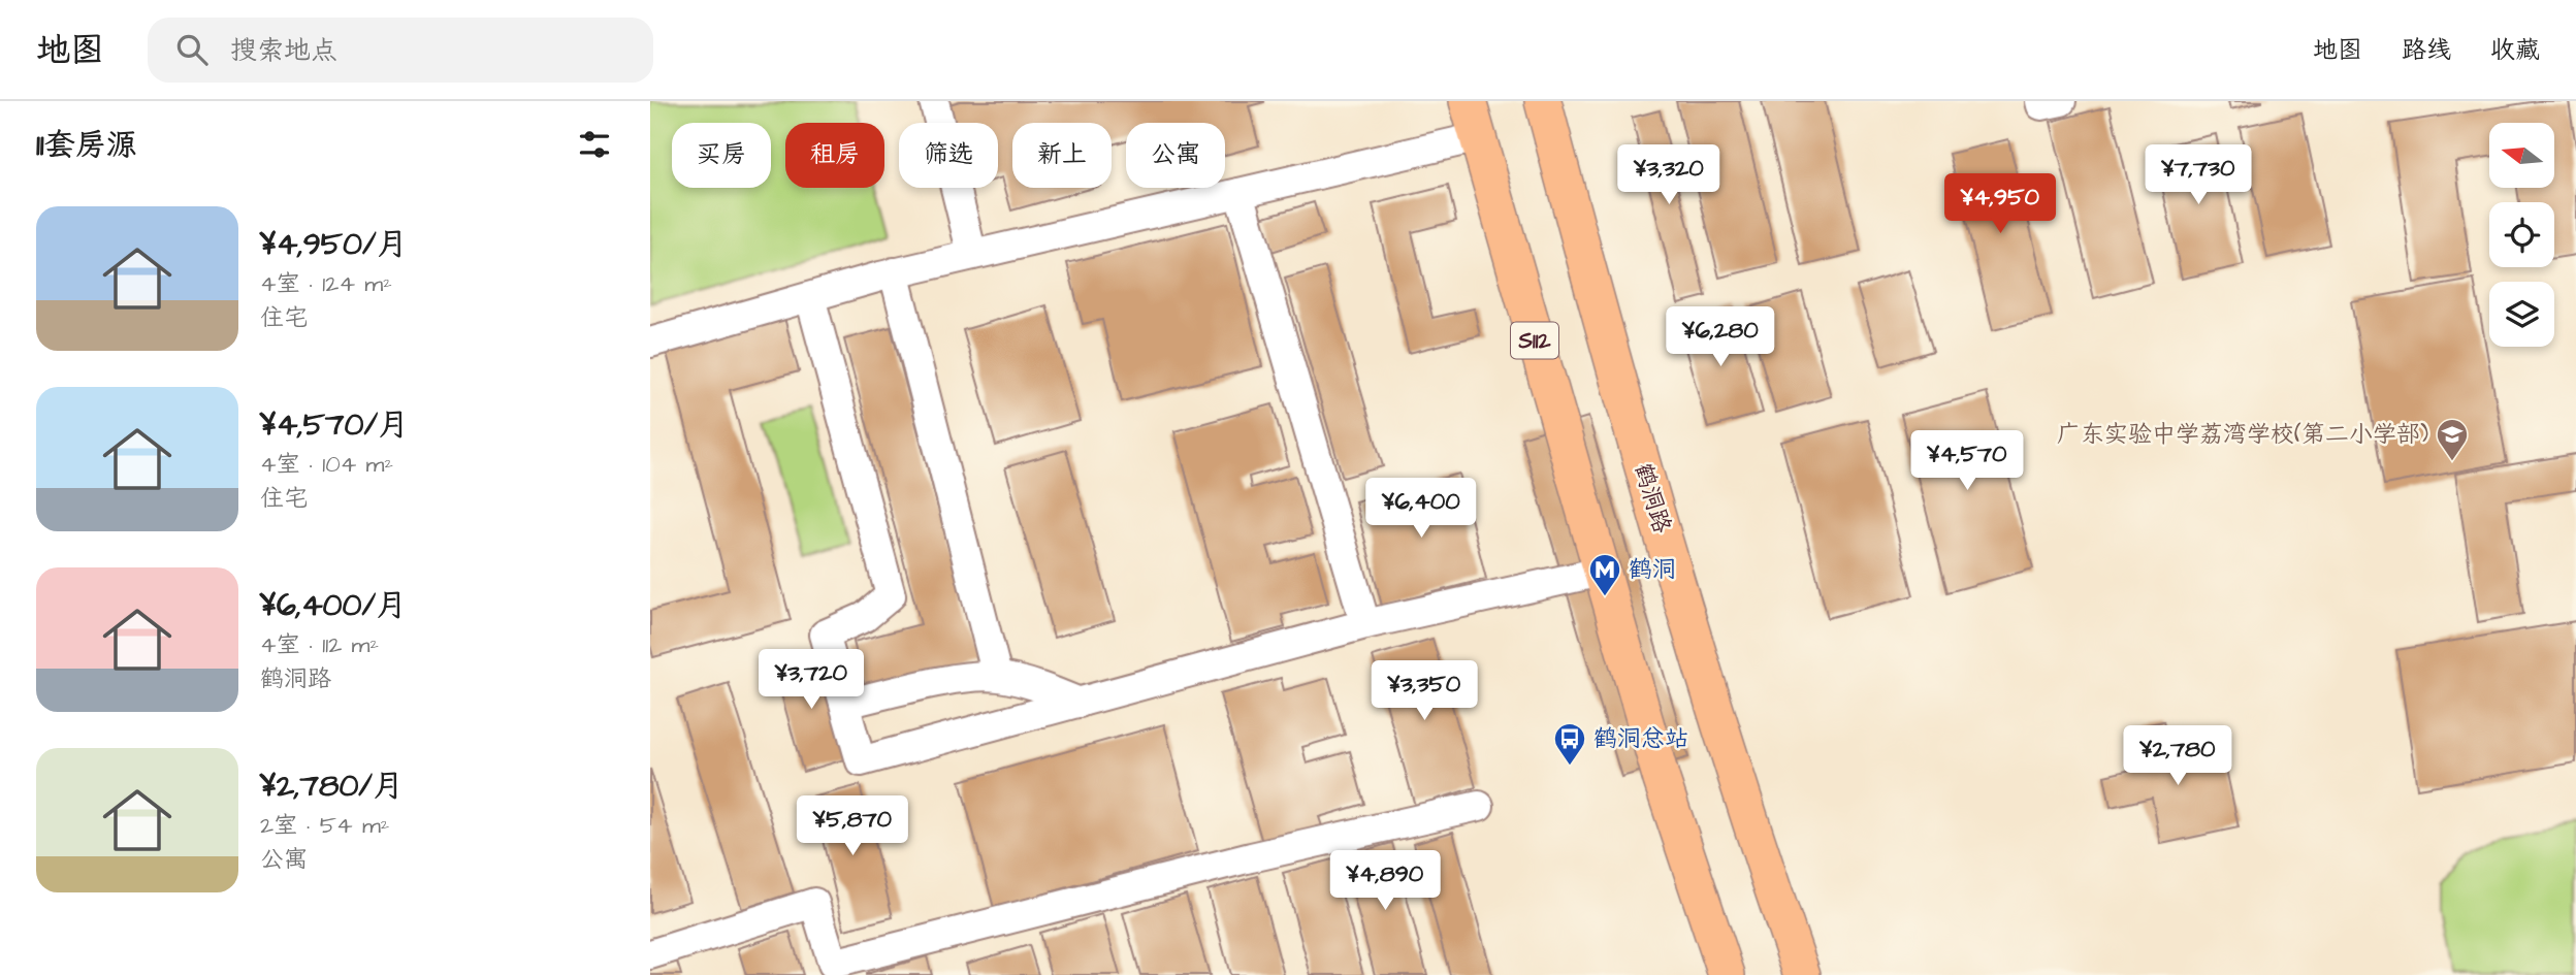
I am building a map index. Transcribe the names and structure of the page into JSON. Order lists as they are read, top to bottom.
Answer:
{
  "streets": {
    "main road": ["S112", "鹤洞路"]
  },
  "places": {
    "school or university": ["广东实验中学荔湾学校(第二小学部)"],
    "metro station": ["鹤洞"],
    "bus stop": ["鹤洞总站"]
  },
  "north": "left",
  "page": {
    "header": "地图",
    "search": "搜索地点",
    "nav": ["地图", "路线", "收藏"],
    "heading": "11套房源",
    "chip": [
      "买房",
      "租房",
      "筛选",
      "新上",
      "公寓"
    ],
    "price": [
      "¥3,320",
      "¥7,730",
      "¥4,950",
      "¥6,280",
      "¥4,570",
      "¥6,400",
      "¥3,720",
      "¥3,350",
      "¥2,780",
      "¥5,870",
      "¥4,890"
    ],
    "list": [
      {
        "name": "¥4,950/月",
        "note": "4室 · 124 m² · 住宅"
      },
      {
        "name": "¥4,570/月",
        "note": "4室 · 104 m² · 住宅"
      },
      {
        "name": "¥6,400/月",
        "note": "4室 · 112 m² · 鹤洞路"
      },
      {
        "name": "¥2,780/月",
        "note": "2室 · 54 m² · 公寓"
      }
    ]
  }
}
